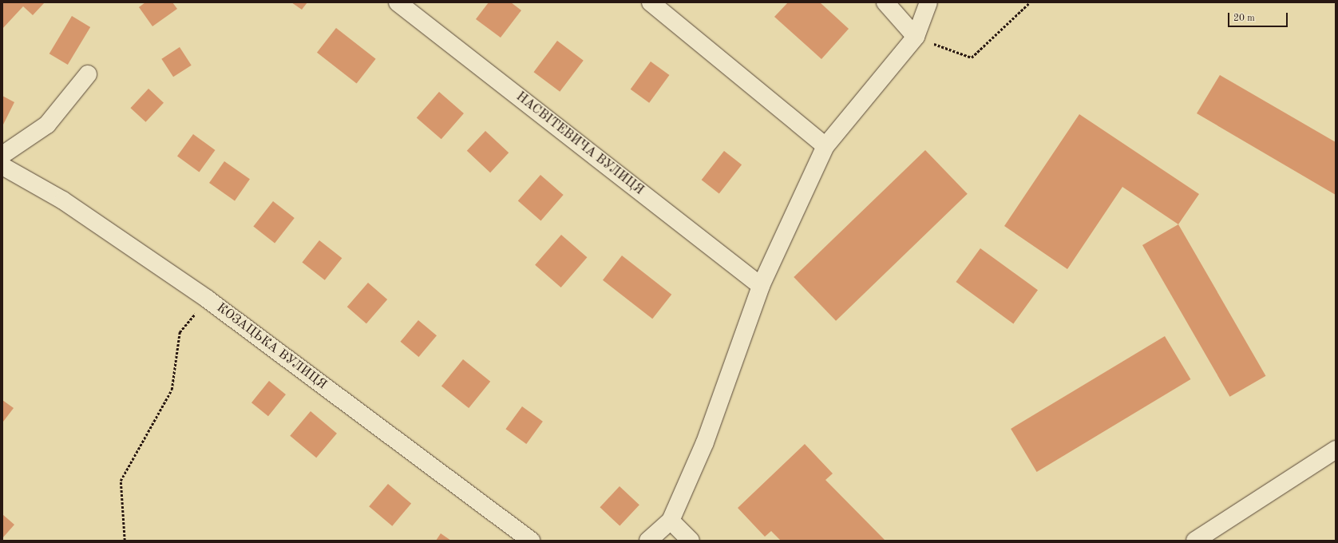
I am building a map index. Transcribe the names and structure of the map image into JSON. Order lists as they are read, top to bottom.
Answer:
{
  "streets": {
    "street": ["НАСВІТЕВИЧА ВУЛИЦЯ", "КОЗАЦЬКА ВУЛИЦЯ"]
  },
  "scale_bar": "20 m"
}
